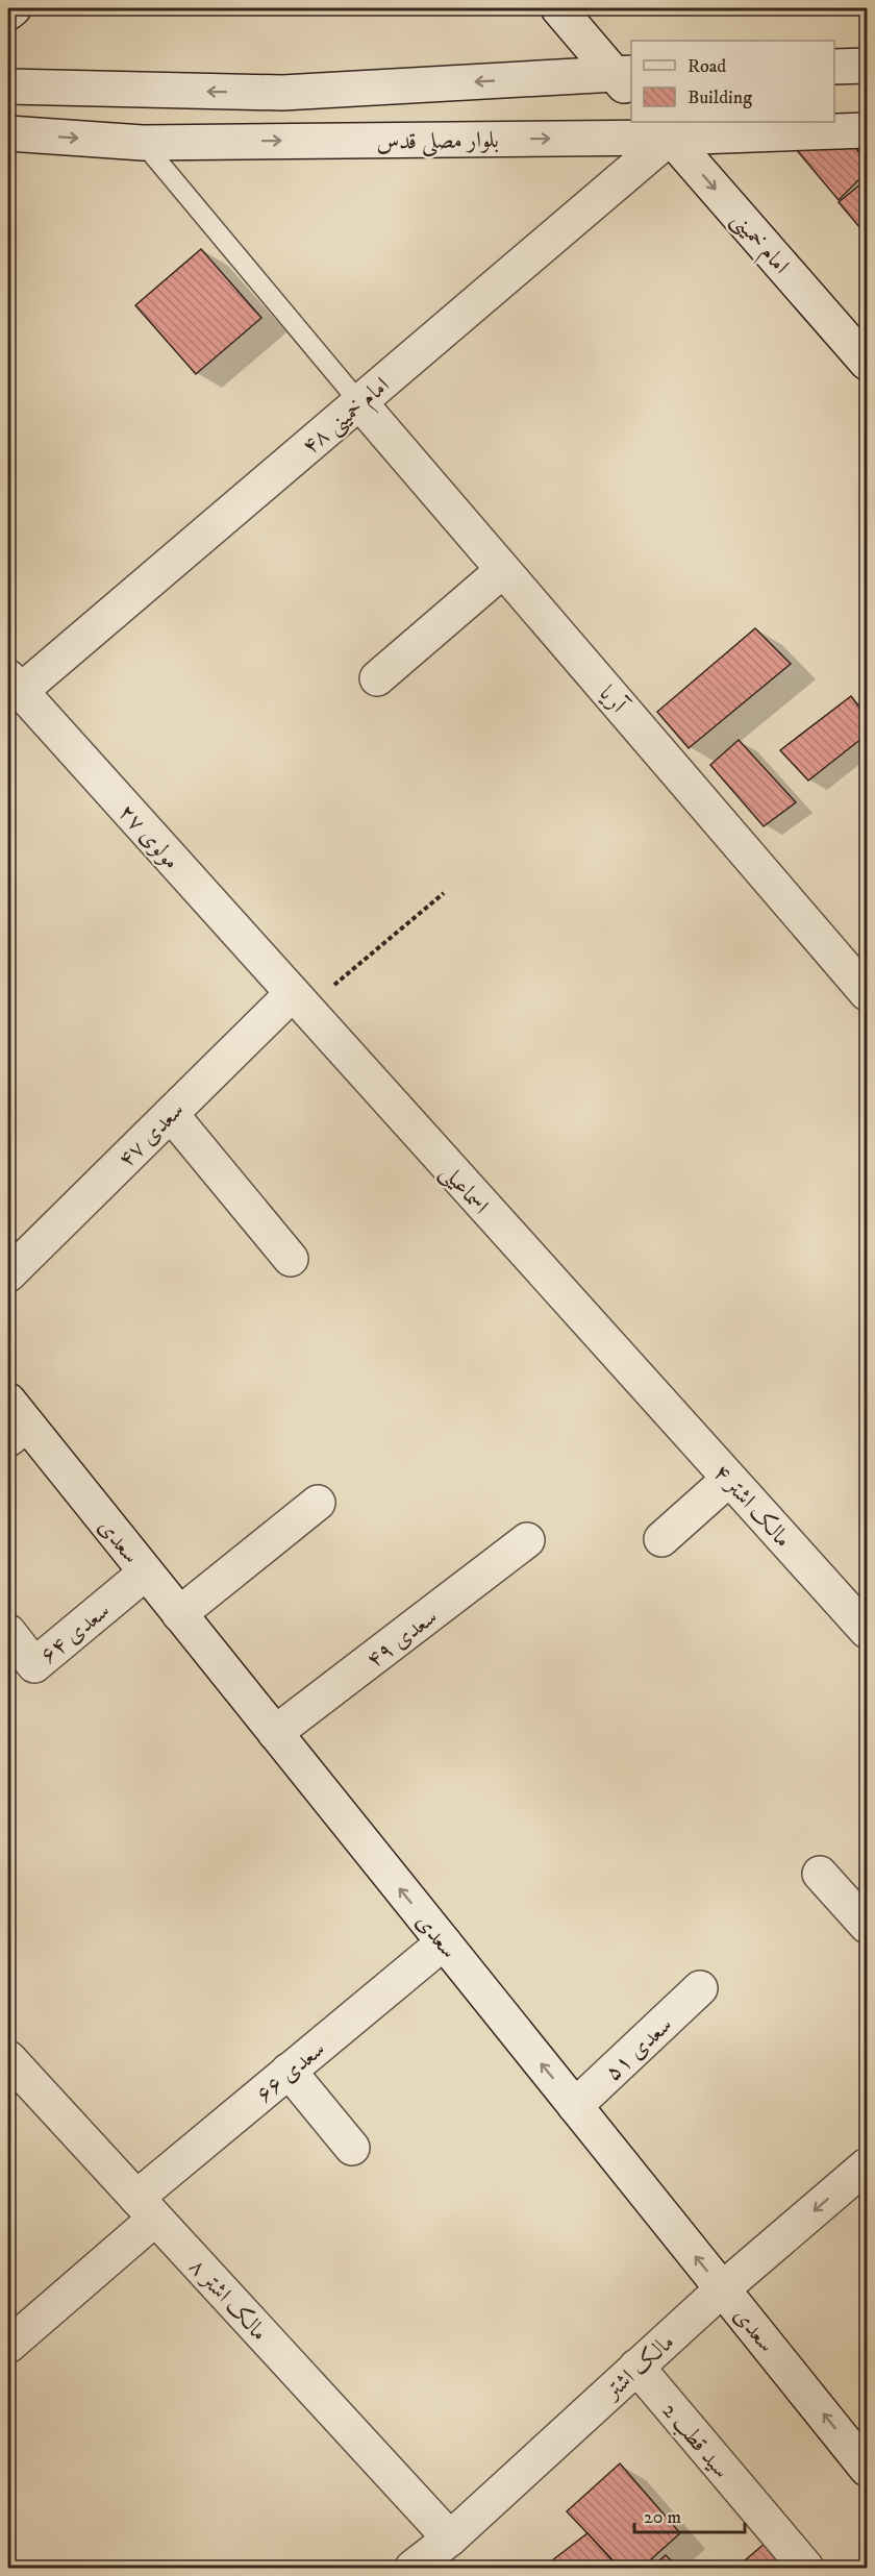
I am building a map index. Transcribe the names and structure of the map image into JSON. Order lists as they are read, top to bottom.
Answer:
{
  "streets": {
    "street": [
      "بلوار مصلی قدس",
      "امام خمینی",
      "امام خمینی ۴۸",
      "آریا",
      "مولوی ۲۷",
      "سعدی ۴۷",
      "اسماعیلی",
      "مالک اشتر ۴",
      "سعدی",
      "سعدی ۶۴",
      "سعدی ۴۹",
      "سعدی ۵۱",
      "سعدی ۶۶",
      "مالک اشتر ۸",
      "مالک اشتر",
      "سید قطب 2"
    ]
  },
  "crossings": [
    ["بلوار مصلی قدس", "امام خمینی"],
    ["بلوار مصلی قدس", "امام خمینی ۴۸"],
    ["امام خمینی", "امام خمینی ۴۸"],
    ["امام خمینی ۴۸", "آریا"],
    ["امام خمینی ۴۸", "مولوی ۲۷"],
    ["مولوی ۲۷", "سعدی ۴۷"],
    ["مولوی ۲۷", "اسماعیلی"],
    ["سعدی ۴۷", "اسماعیلی"],
    ["اسماعیلی", "مالک اشتر ۴"],
    ["سعدی", "سعدی ۶۴"],
    ["سعدی", "سعدی ۴۹"],
    ["سعدی", "سعدی ۵۱"],
    ["سعدی", "سعدی ۶۶"],
    ["سعدی", "مالک اشتر"],
    ["سعدی ۶۶", "مالک اشتر ۸"],
    ["مالک اشتر ۸", "مالک اشتر"],
    ["مالک اشتر", "سید قطب 2"]
  ],
  "one_way": ["امام خمینی", "سعدی"],
  "legend": ["Road", "Building"],
  "scale_bar": "20 m"
}
